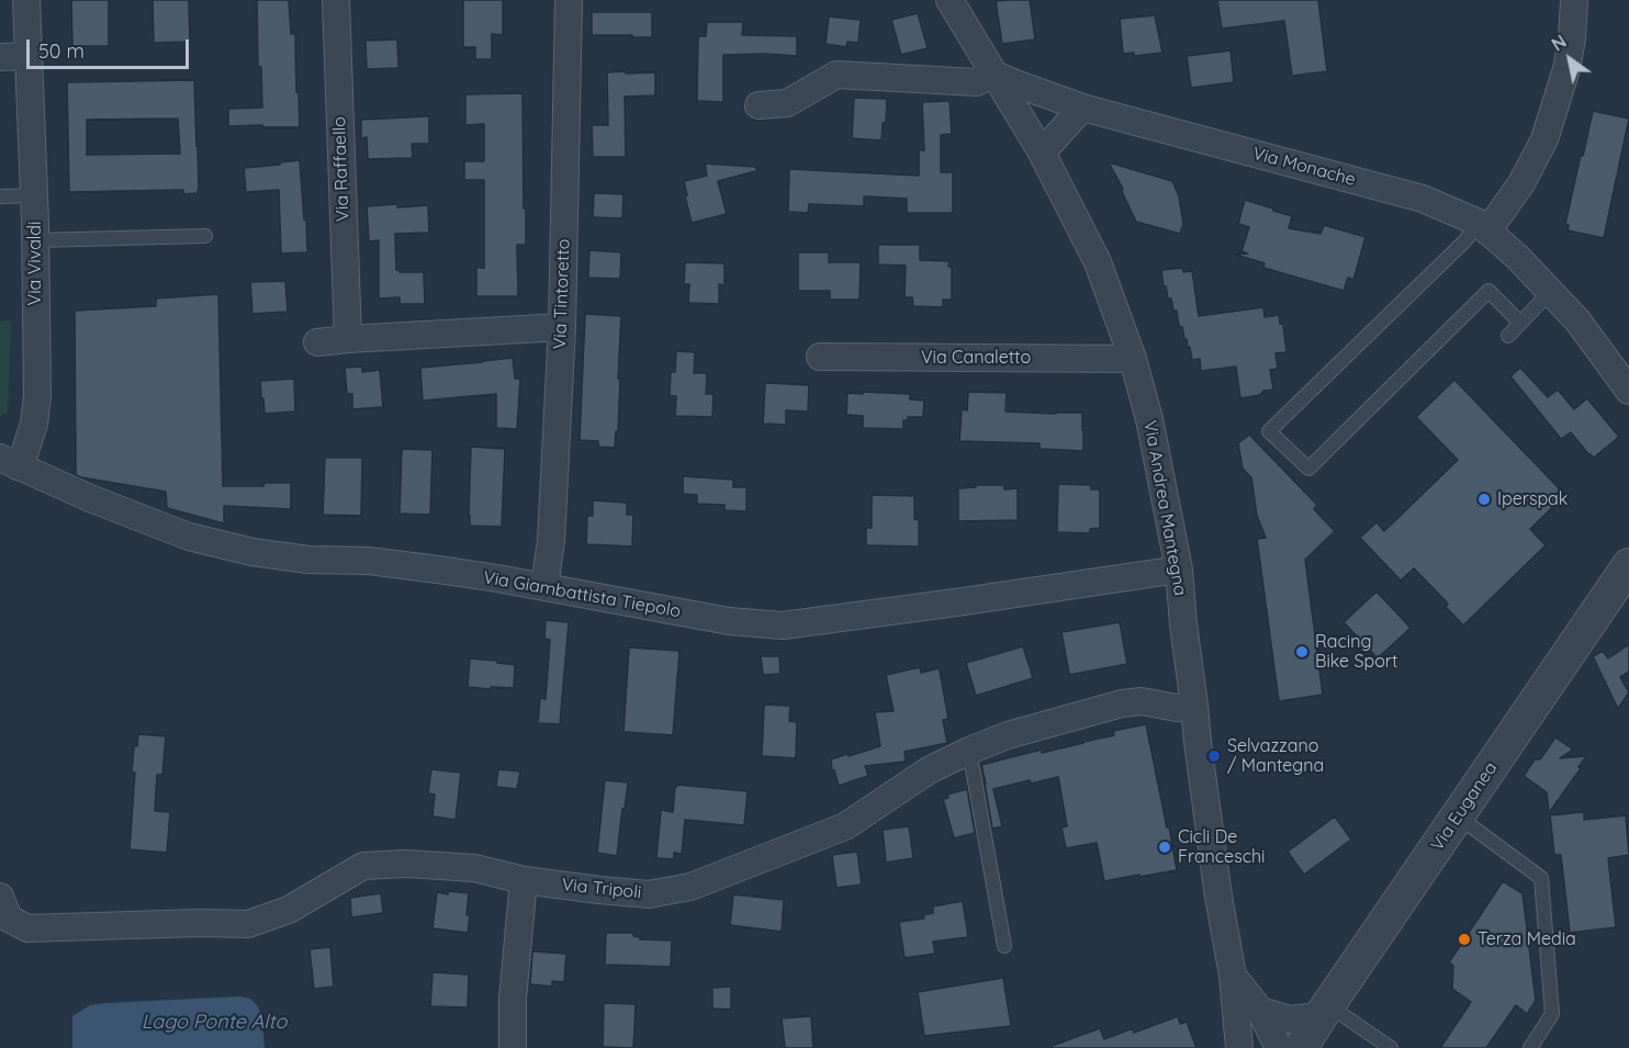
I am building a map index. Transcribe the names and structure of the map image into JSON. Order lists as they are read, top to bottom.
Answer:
{
  "streets": {
    "street": [
      "Via Monache",
      "Via Raffaello",
      "Via Vivaldi",
      "Via Tintoretto",
      "Via Canaletto",
      "Via Andrea Mantegna",
      "Via Giambattista Tiepolo",
      "Via Euganea",
      "Via Tripoli"
    ]
  },
  "crossings": [
    ["Via Monache", "Via Andrea Mantegna"],
    ["Via Vivaldi", "Via Giambattista Tiepolo"],
    ["Via Tintoretto", "Via Giambattista Tiepolo"],
    ["Via Canaletto", "Via Andrea Mantegna"],
    ["Via Andrea Mantegna", "Via Giambattista Tiepolo"],
    ["Via Andrea Mantegna", "Via Tripoli"]
  ],
  "water": ["Lago Ponte Alto"],
  "places": [
    "Iperspak",
    "Racing Bike Sport",
    "Selvazzano / Mantegna",
    "Cicli De Franceschi",
    "Terza Media"
  ],
  "scale_bar": "50 m",
  "north": "top left"
}
